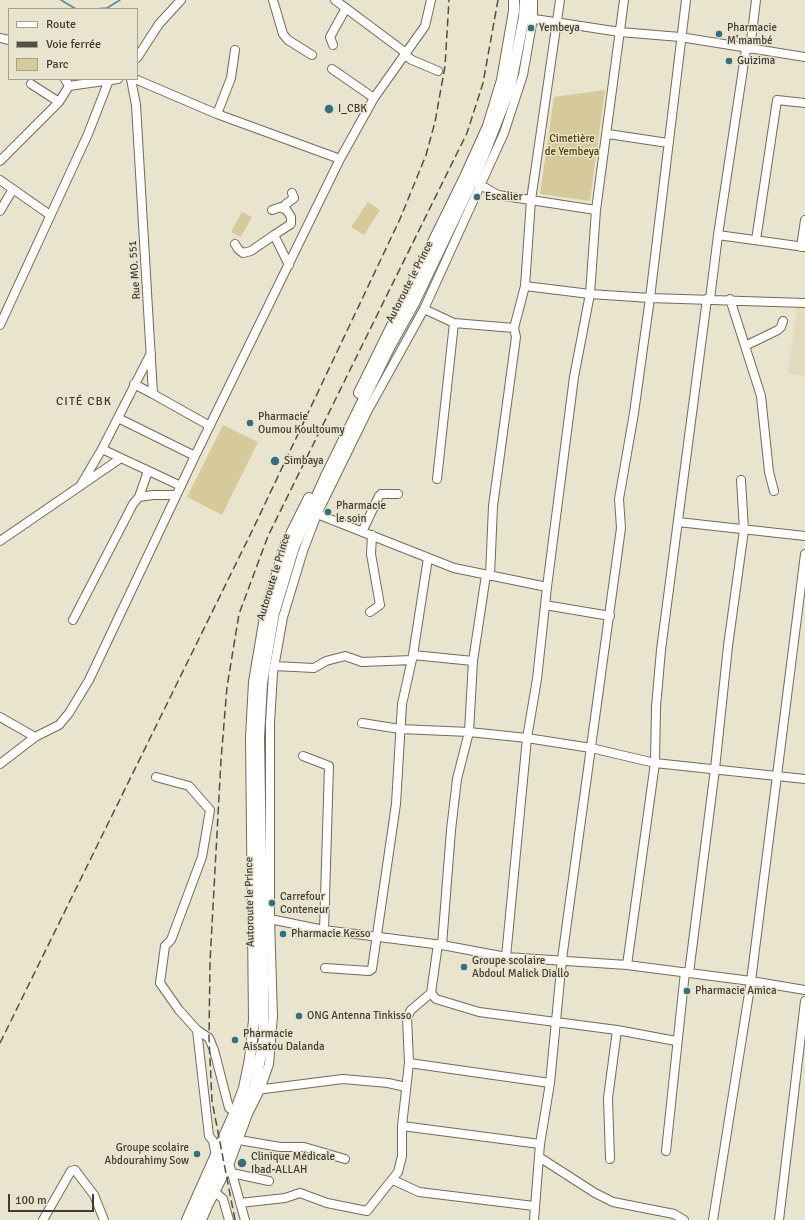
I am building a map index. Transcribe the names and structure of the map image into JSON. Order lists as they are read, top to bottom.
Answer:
{
  "streets": {
    "main road": ["Autoroute le Prince"],
    "street": ["Rue MO. 551"]
  },
  "districts": ["CITÉ CBK"],
  "parks": ["Cimetière de Yembeya"],
  "places": [
    "Yembeya",
    "Pharmacie M'mambé",
    "Guizima",
    "I_CBK",
    "Escalier",
    "Pharmacie Oumou Koultoumy",
    "Simbaya",
    "Pharmacie le soin",
    "Carrefour Conteneur",
    "Pharmacie Kesso",
    "Groupe scolaire Abdoul Malick Diallo",
    "Pharmacie Amica",
    "ONG Antenna Tinkisso",
    "Pharmacie Aissatou Dalanda",
    "Groupe scolaire Abdourahimy Sow",
    "Clinique Médicale Ibad-ALLAH"
  ],
  "legend": ["Route", "Voie ferrée", "Parc"],
  "scale_bar": "100 m"
}
